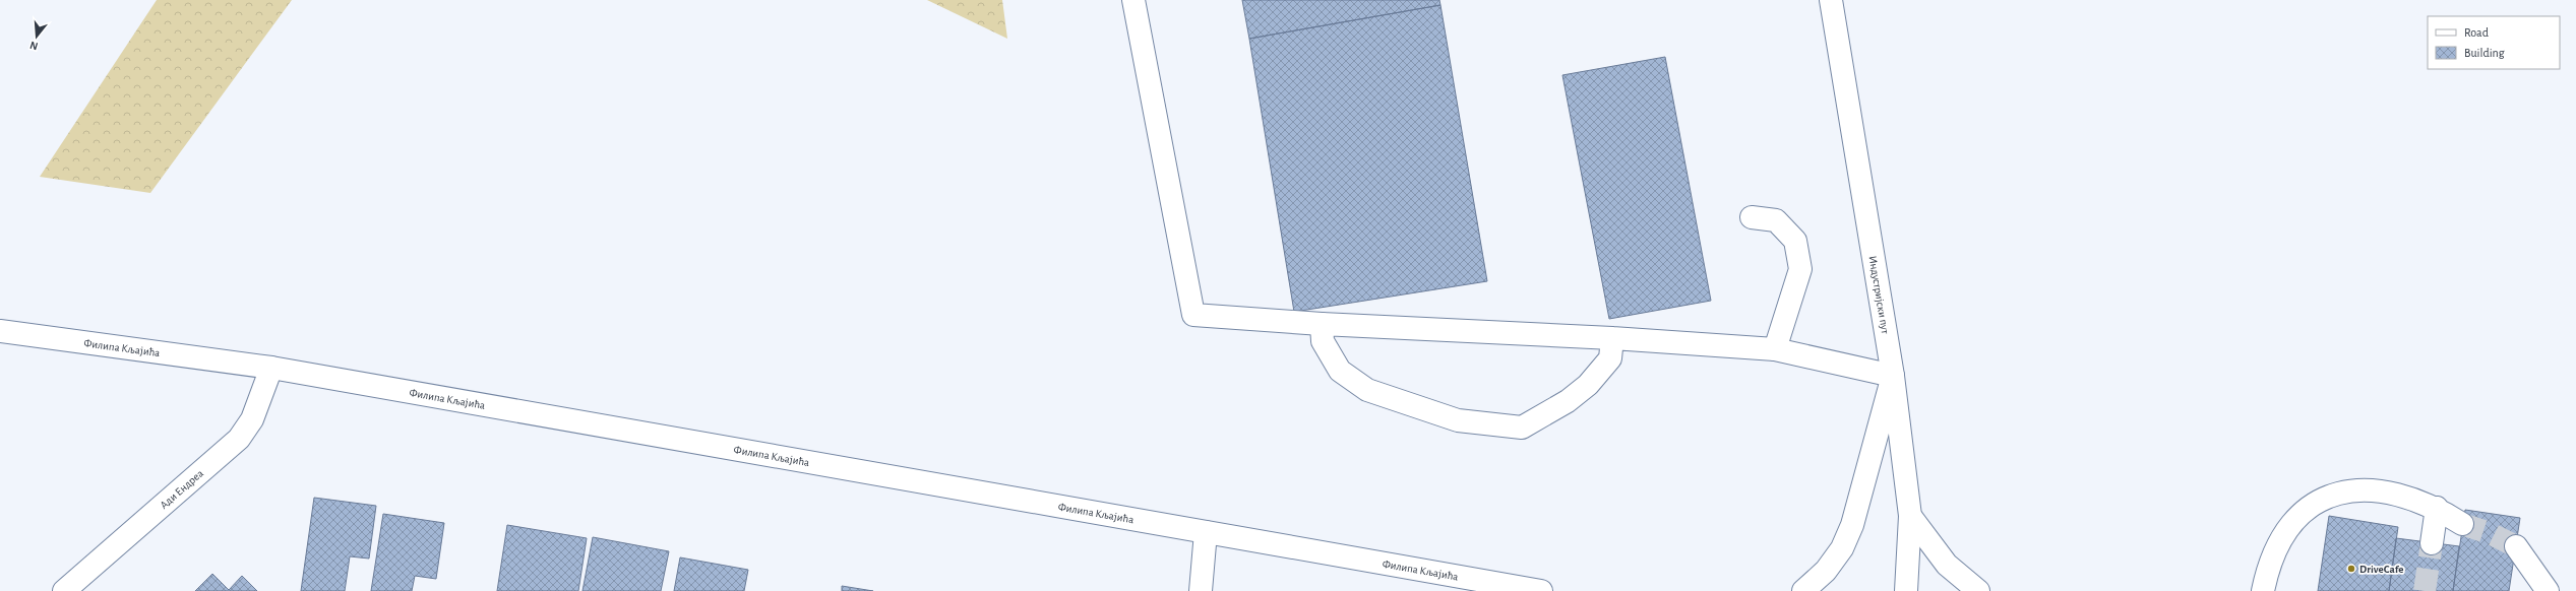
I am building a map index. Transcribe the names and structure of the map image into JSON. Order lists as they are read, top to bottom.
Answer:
{
  "streets": {
    "main road": ["Индустријски пут", "Филипа Кљајића", "Ади Ендреа"]
  },
  "crossings": [
    ["Филипа Кљајића", "Ади Ендреа"]
  ],
  "places": ["DriveCafe"],
  "legend": ["Road", "Building"],
  "north": "bottom"
}
